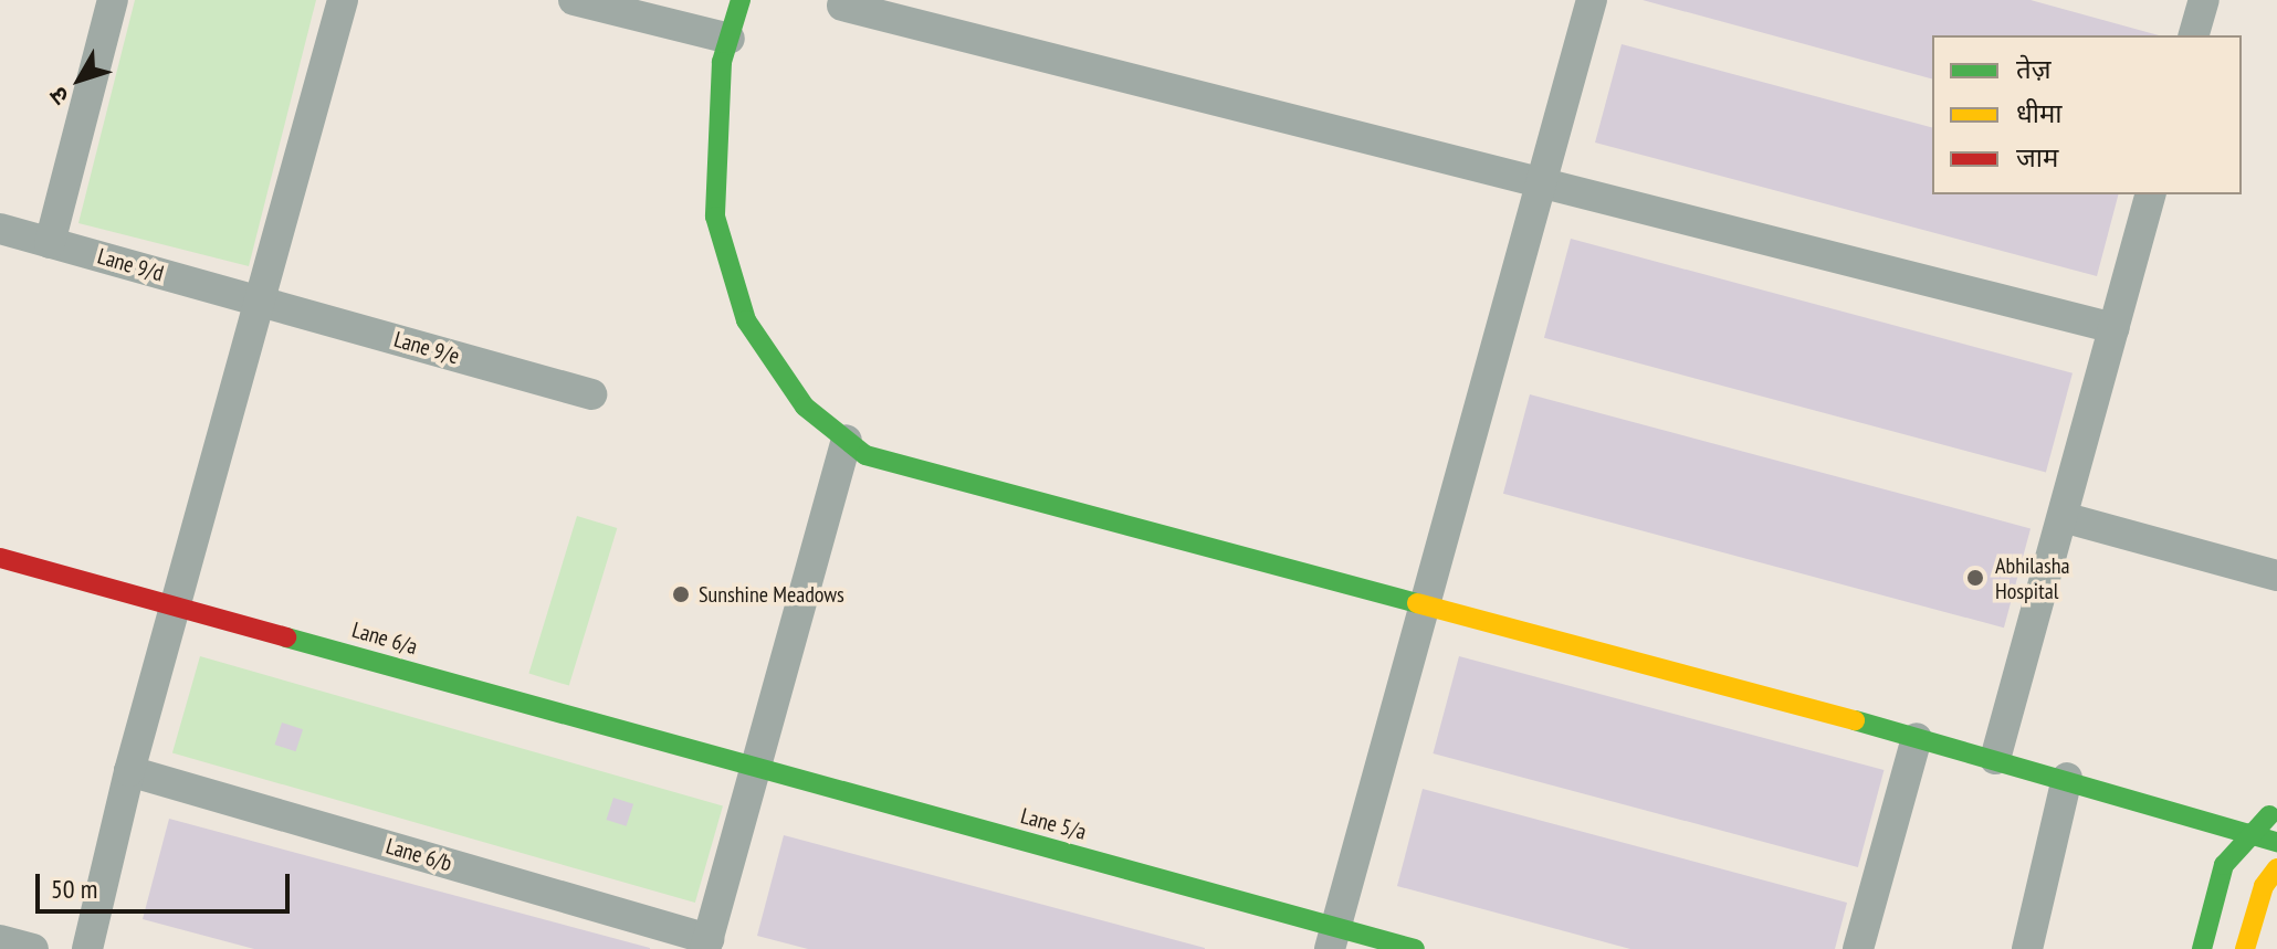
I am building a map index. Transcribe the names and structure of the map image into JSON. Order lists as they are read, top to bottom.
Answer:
{
  "streets": {
    "street": [
      "Lane 9/d",
      "Lane 9/e",
      "Lane 6/a",
      "Lane 5/a",
      "Lane 6/b"
    ]
  },
  "crossings": [
    ["Lane 9/d", "Lane 9/e"],
    ["Lane 6/a", "Lane 5/a"]
  ],
  "places": ["Abhilasha Hospital", "Sunshine Meadows"],
  "legend": ["तेज़", "धीमा", "जाम"],
  "scale_bar": "50 m",
  "north": "bottom left"
}
